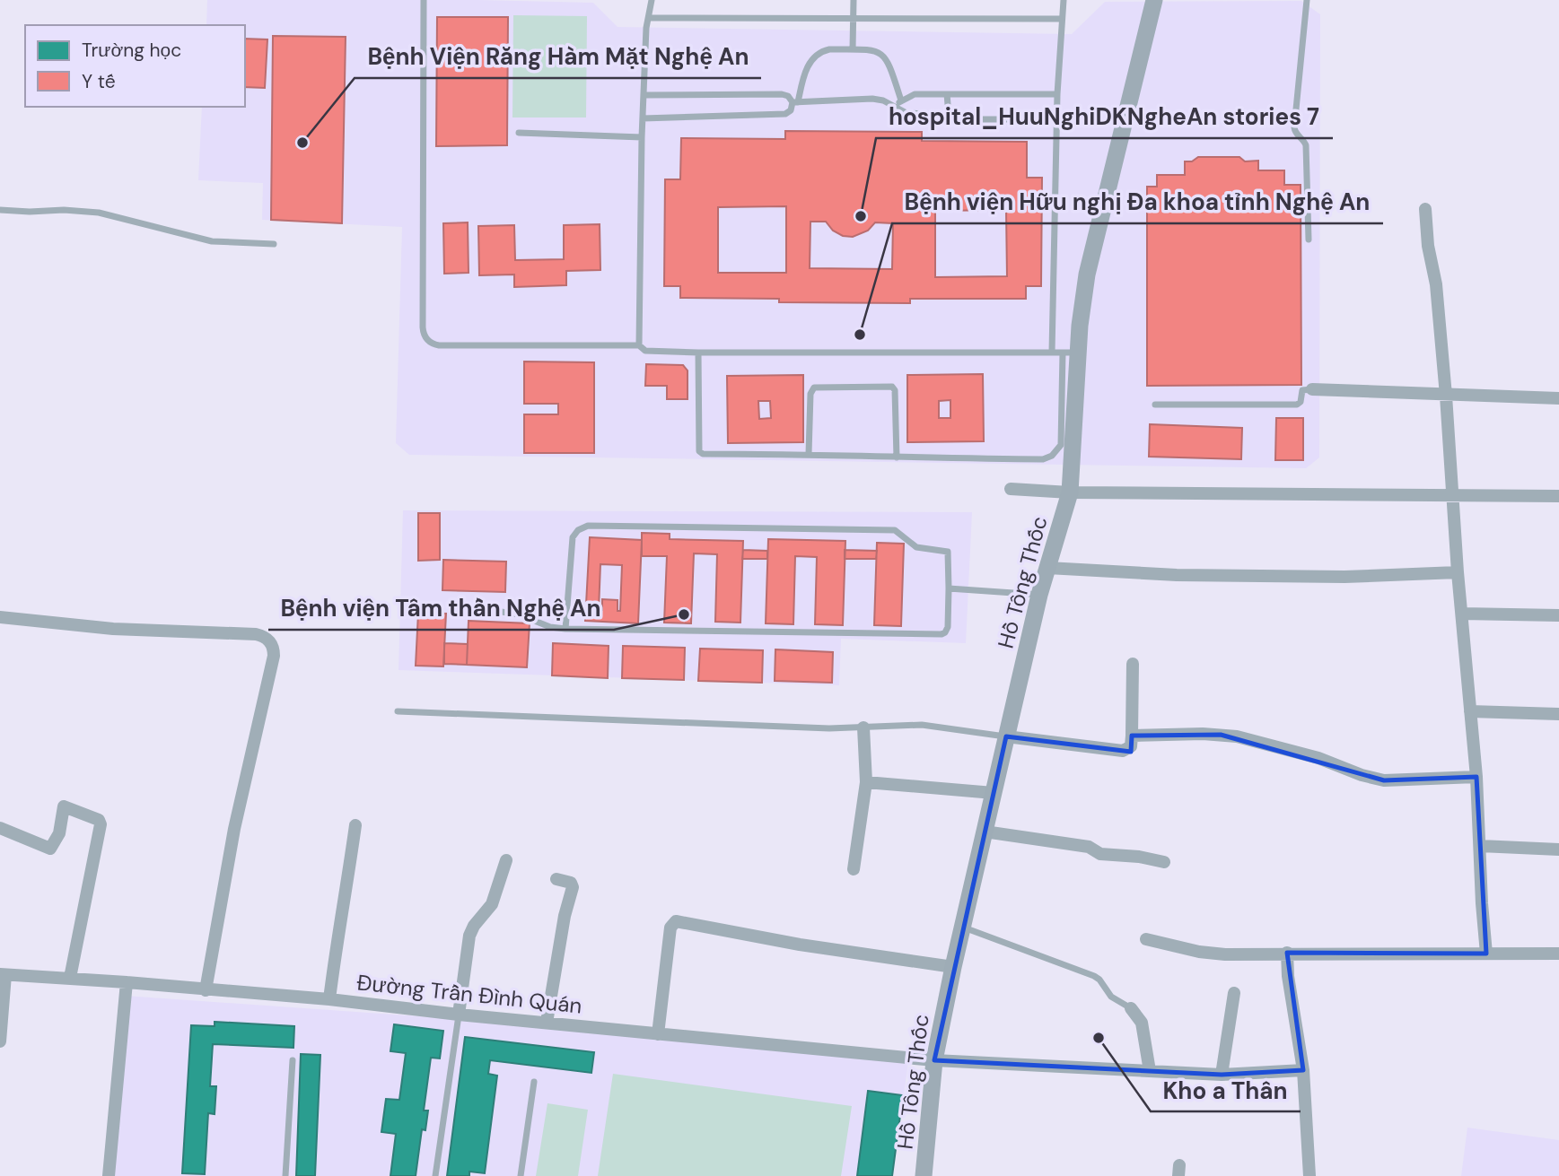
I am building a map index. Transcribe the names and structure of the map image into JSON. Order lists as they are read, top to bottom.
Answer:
{
  "streets": {
    "street": ["Hồ Tông Thốc", "Đường Trần Đình Quán"]
  },
  "crossings": [
    ["Hồ Tông Thốc", "Đường Trần Đình Quán"]
  ],
  "places": [
    "Bệnh Viện Răng Hàm Mặt Nghệ An",
    "hospital_HuuNghiDKNgheAn stories 7",
    "Bệnh viện Hữu nghị Đa khoa tỉnh Nghệ An",
    "Bệnh viện Tâm thần Nghệ An",
    "Kho a Thân"
  ],
  "legend": ["Trường học", "Y tế"]
}
